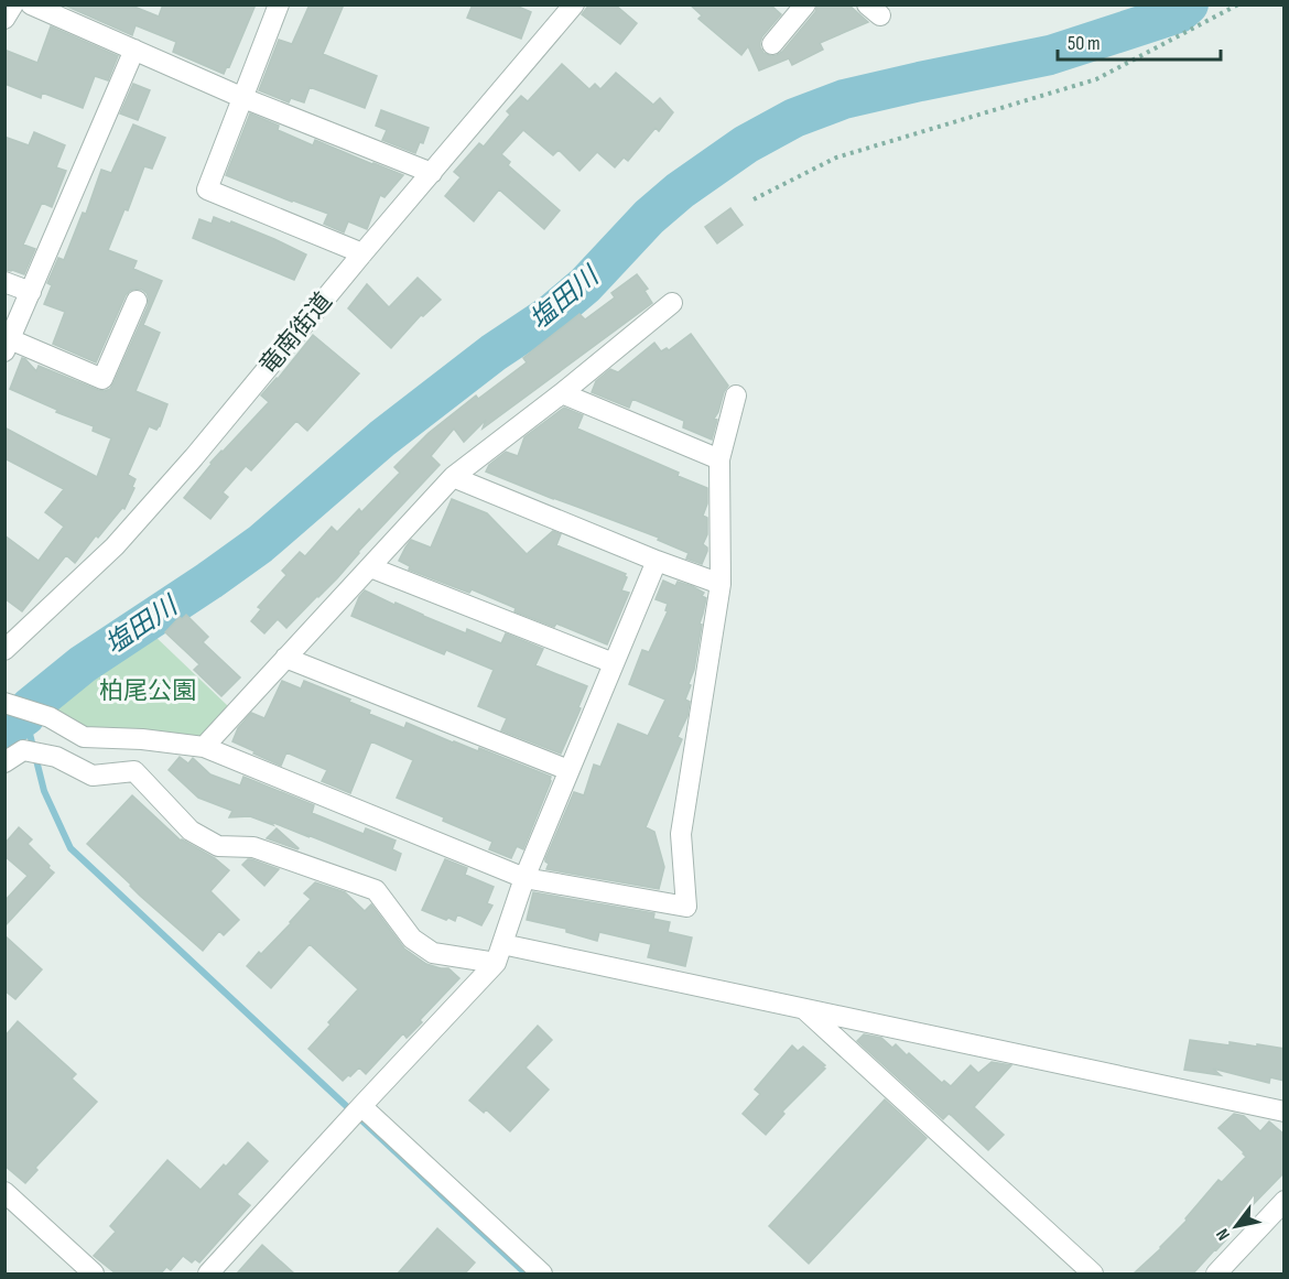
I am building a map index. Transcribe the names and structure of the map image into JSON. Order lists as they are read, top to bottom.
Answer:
{
  "streets": {
    "street": ["竜南街道"]
  },
  "water": ["塩田川"],
  "parks": ["柏尾公園"],
  "scale_bar": "50 m",
  "north": "bottom left"
}
